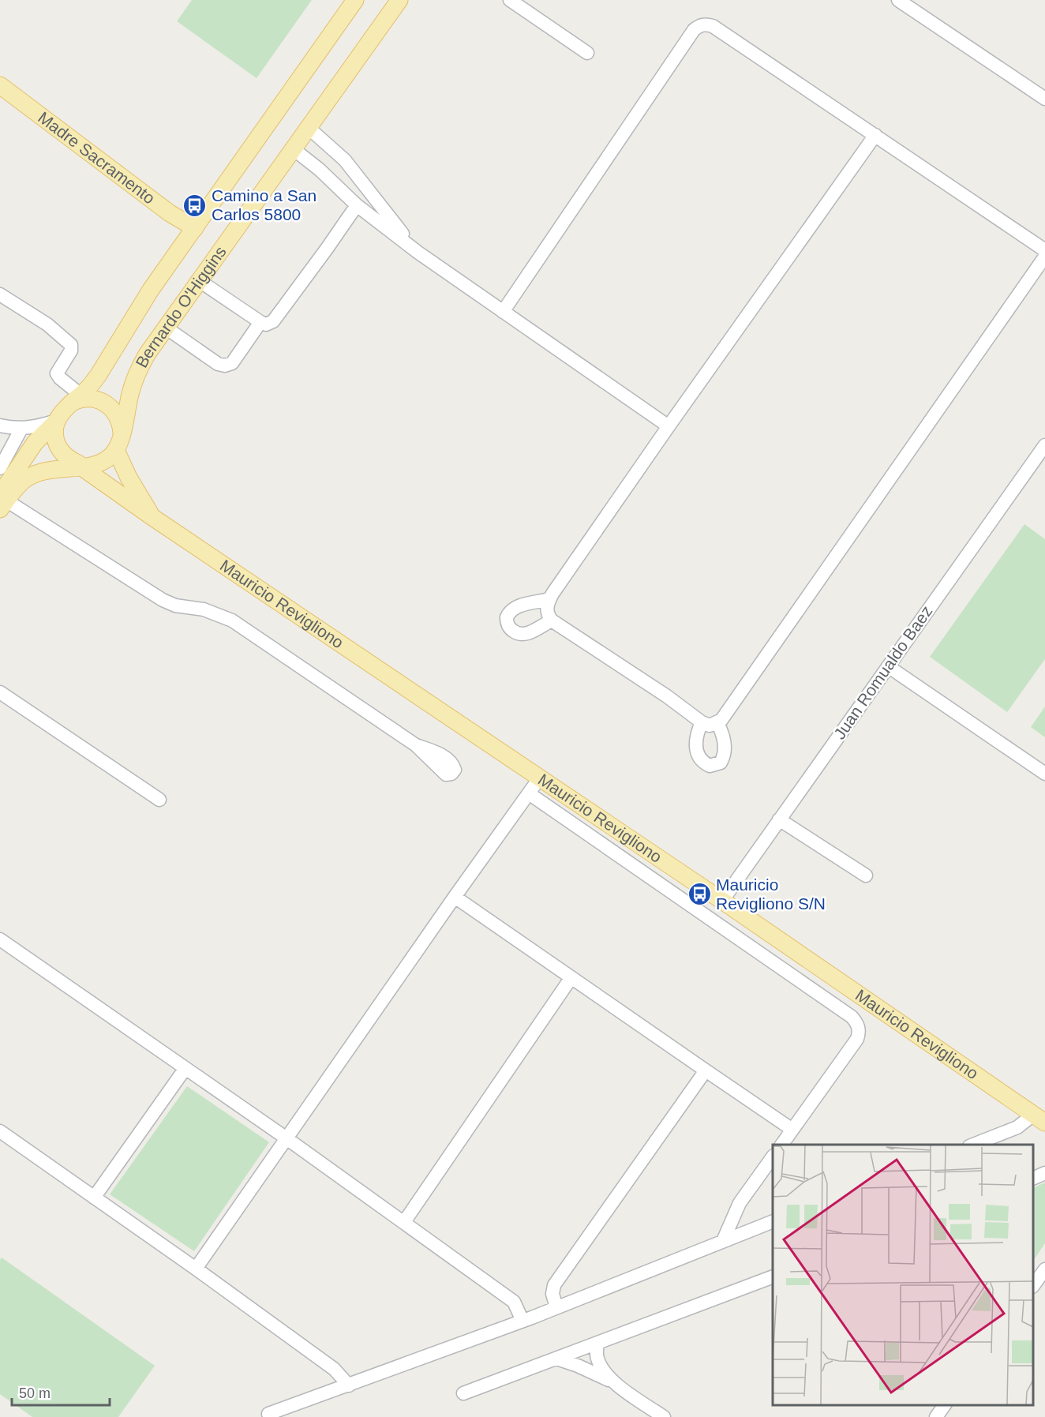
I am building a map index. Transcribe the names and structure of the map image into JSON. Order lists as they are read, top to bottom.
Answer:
{
  "streets": {
    "main road": ["Madre Sacramento", "Bernardo O'Higgins", "Mauricio Revigliono"],
    "street": ["Juan Romualdo Baez"]
  },
  "crossings": [
    ["Madre Sacramento", "Bernardo O'Higgins"],
    ["Bernardo O'Higgins", "Mauricio Revigliono"],
    ["Mauricio Revigliono", "Juan Romualdo Baez"]
  ],
  "places": {
    "bus stop": ["Camino a San Carlos 5800", "Mauricio Revigliono S/N"]
  },
  "scale_bar": "50 m"
}
